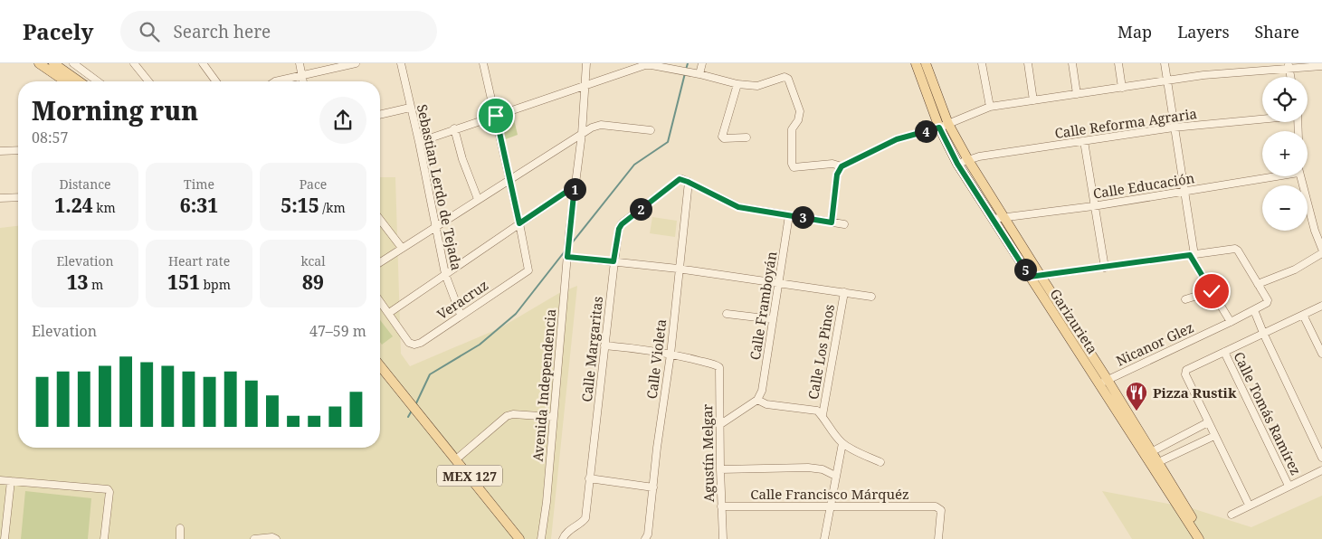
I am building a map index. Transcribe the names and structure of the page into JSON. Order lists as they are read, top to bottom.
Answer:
{
  "streets": {
    "main road": ["Garizurieta", "MEX 127"],
    "street": [
      "Calle Reforma Agraria",
      "Calle Educación",
      "Sebastian Lerdo de Tejada",
      "Veracruz",
      "Calle Framboyán",
      "Nicanor Glez",
      "Calle Margaritas",
      "Calle Los Pinos",
      "Calle Violeta",
      "Avenida Independencia",
      "Calle Tomás Ramírez",
      "Agustín Melgar",
      "Calle Francisco Márquéz"
    ]
  },
  "crossings": [
    ["Calle Reforma Agraria", "Garizurieta"],
    ["Calle Educación", "Garizurieta"],
    ["Sebastian Lerdo de Tejada", "Veracruz"],
    ["Garizurieta", "Nicanor Glez"],
    ["Calle Margaritas", "Calle Violeta"],
    ["Calle Violeta", "Agustín Melgar"],
    ["Agustín Melgar", "Calle Francisco Márquéz"]
  ],
  "places": {
    "restaurant": ["Pizza Rustik"]
  },
  "page": {
    "header": "Pacely",
    "search": "Search here",
    "nav": ["Map", "Layers", "Share"],
    "map_buttons": ["+", "−"],
    "heading": ["Morning run", "08:57"],
    "pins": [
      "4",
      "1",
      "2",
      "3",
      "5"
    ],
    "stats": [
      ["Distance", "1.24 km"],
      ["Time", "6:31"],
      ["Pace", "5:15 /km"],
      ["Elevation", "13 m"],
      ["Heart rate", "151 bpm"],
      ["kcal", "89"]
    ],
    "chart": ["Elevation", "47–59 m"]
  }
}
